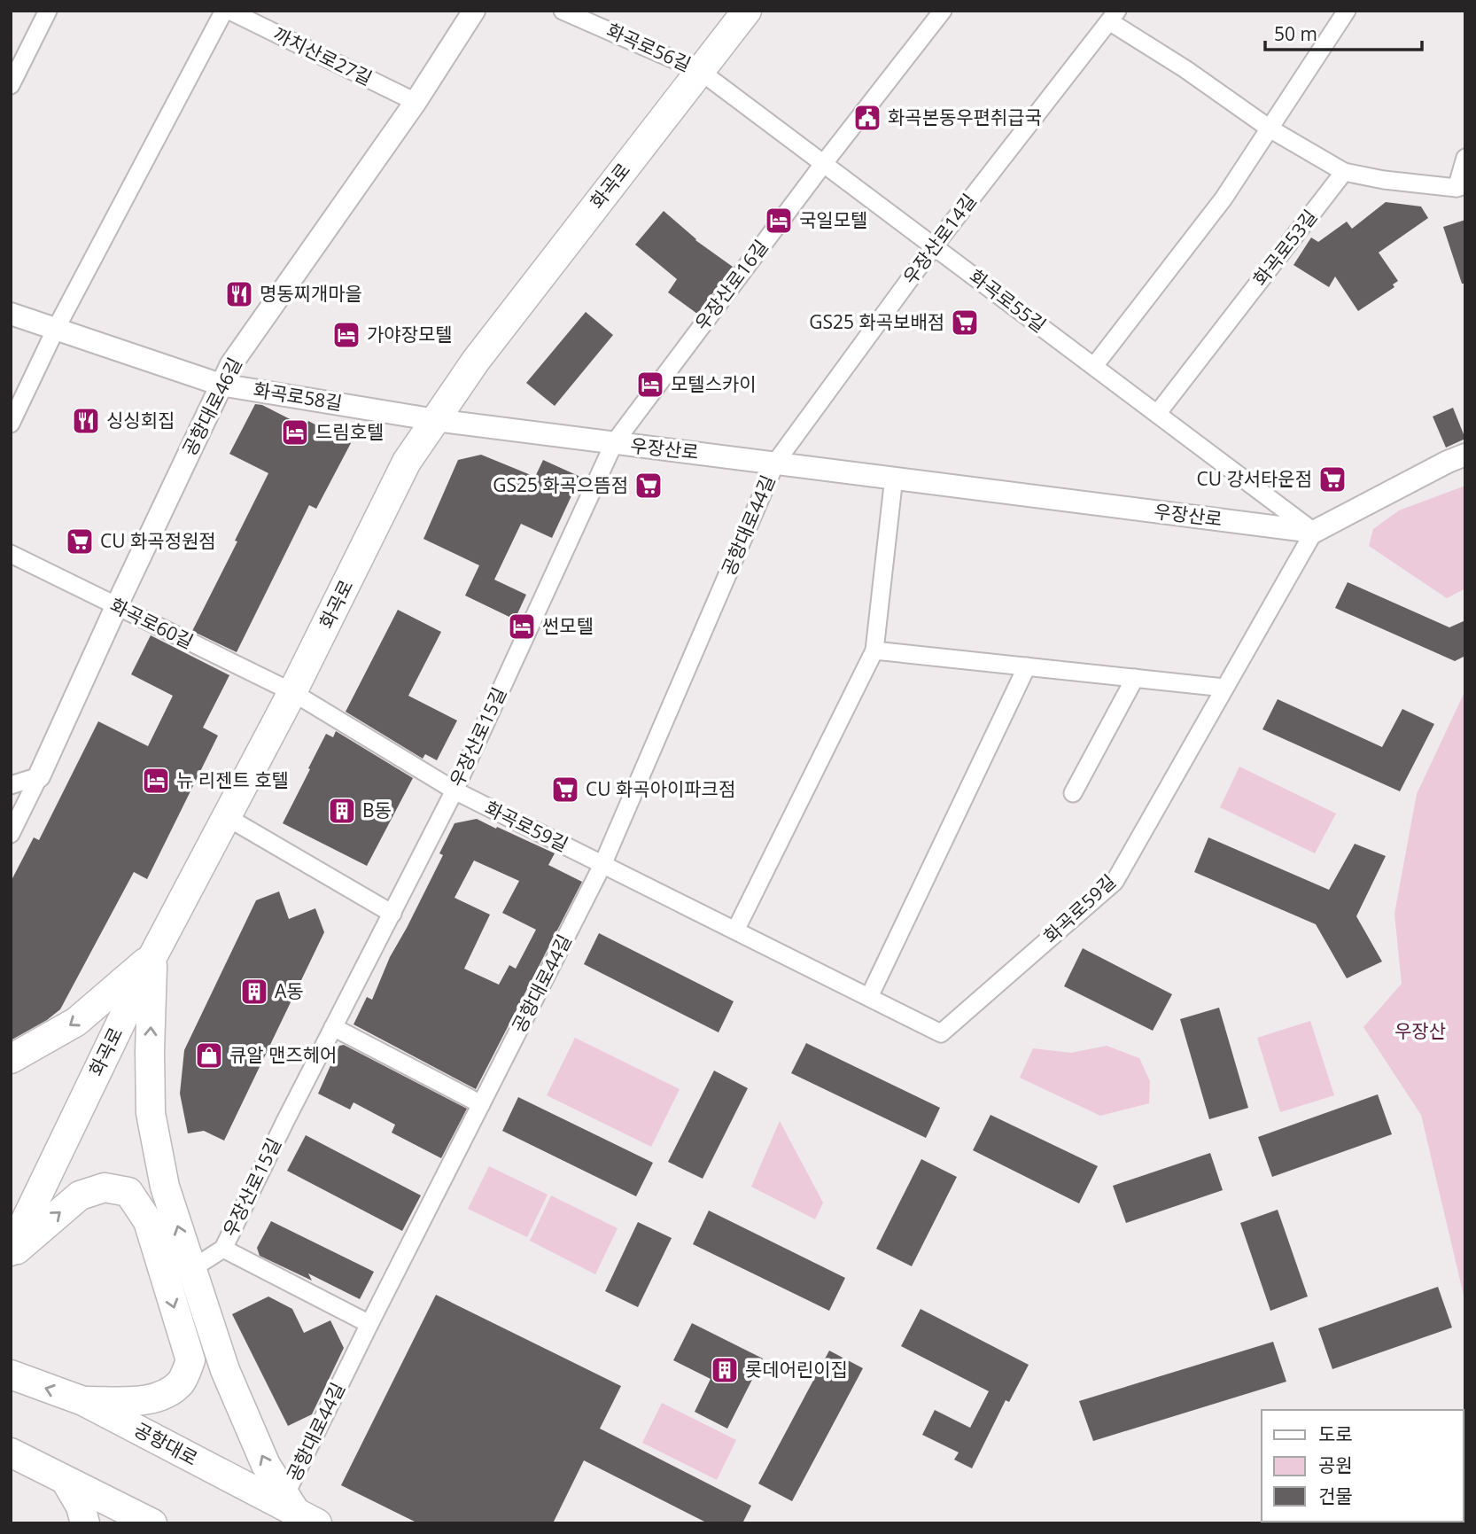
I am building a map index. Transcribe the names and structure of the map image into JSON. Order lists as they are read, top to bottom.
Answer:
{
  "streets": {
    "main road": ["화곡로", "공항대로"],
    "street": [
      "화곡로56길",
      "까치산로27길",
      "우장산로14길",
      "화곡로53길",
      "우장산로16길",
      "화곡로55길",
      "화곡로58길",
      "공항대로46길",
      "우장산로",
      "공항대로44길",
      "화곡로60길",
      "우장산로15길",
      "화곡로59길"
    ]
  },
  "crossings": [
    ["화곡로56길", "화곡로"],
    ["화곡로56길", "화곡로55길"],
    ["까치산로27길", "공항대로46길"],
    ["화곡로", "화곡로55길"],
    ["화곡로", "화곡로58길"],
    ["화곡로", "우장산로"],
    ["화곡로", "화곡로60길"],
    ["화곡로", "화곡로59길"],
    ["우장산로14길", "화곡로53길"],
    ["우장산로14길", "화곡로55길"],
    ["우장산로14길", "우장산로"],
    ["우장산로14길", "공항대로44길"],
    ["화곡로53길", "화곡로55길"],
    ["우장산로16길", "화곡로55길"],
    ["우장산로16길", "우장산로"],
    ["우장산로16길", "우장산로15길"],
    ["화곡로55길", "우장산로"],
    ["화곡로55길", "화곡로59길"],
    ["화곡로58길", "공항대로46길"],
    ["화곡로58길", "우장산로"],
    ["공항대로46길", "화곡로60길"],
    ["우장산로", "공항대로44길"],
    ["우장산로", "우장산로15길"],
    ["우장산로", "화곡로59길"],
    ["공항대로44길", "우장산로15길"],
    ["공항대로44길", "화곡로59길"],
    ["공항대로44길", "공항대로"],
    ["화곡로60길", "화곡로59길"],
    ["우장산로15길", "화곡로59길"]
  ],
  "parks": ["우장산"],
  "places": {
    "public building": ["화곡본동우편취급국"],
    "hotel": [
      "국일모텔",
      "가야장모텔",
      "모텔스카이",
      "드림호텔",
      "썬모텔",
      "뉴 리젠트 호텔"
    ],
    "restaurant": ["명동찌개마을", "싱싱회집"],
    "supermarket": [
      "GS25 화곡보배점",
      "CU 강서타운점",
      "GS25 화곡으뜸점",
      "CU 화곡정원점",
      "CU 화곡아이파크점"
    ],
    "building": ["B동", "A동", "롯데어린이집"],
    "shop": ["큐알 맨즈헤어"]
  },
  "legend": ["도로", "공원", "건물"],
  "scale_bar": "50 m"
}
